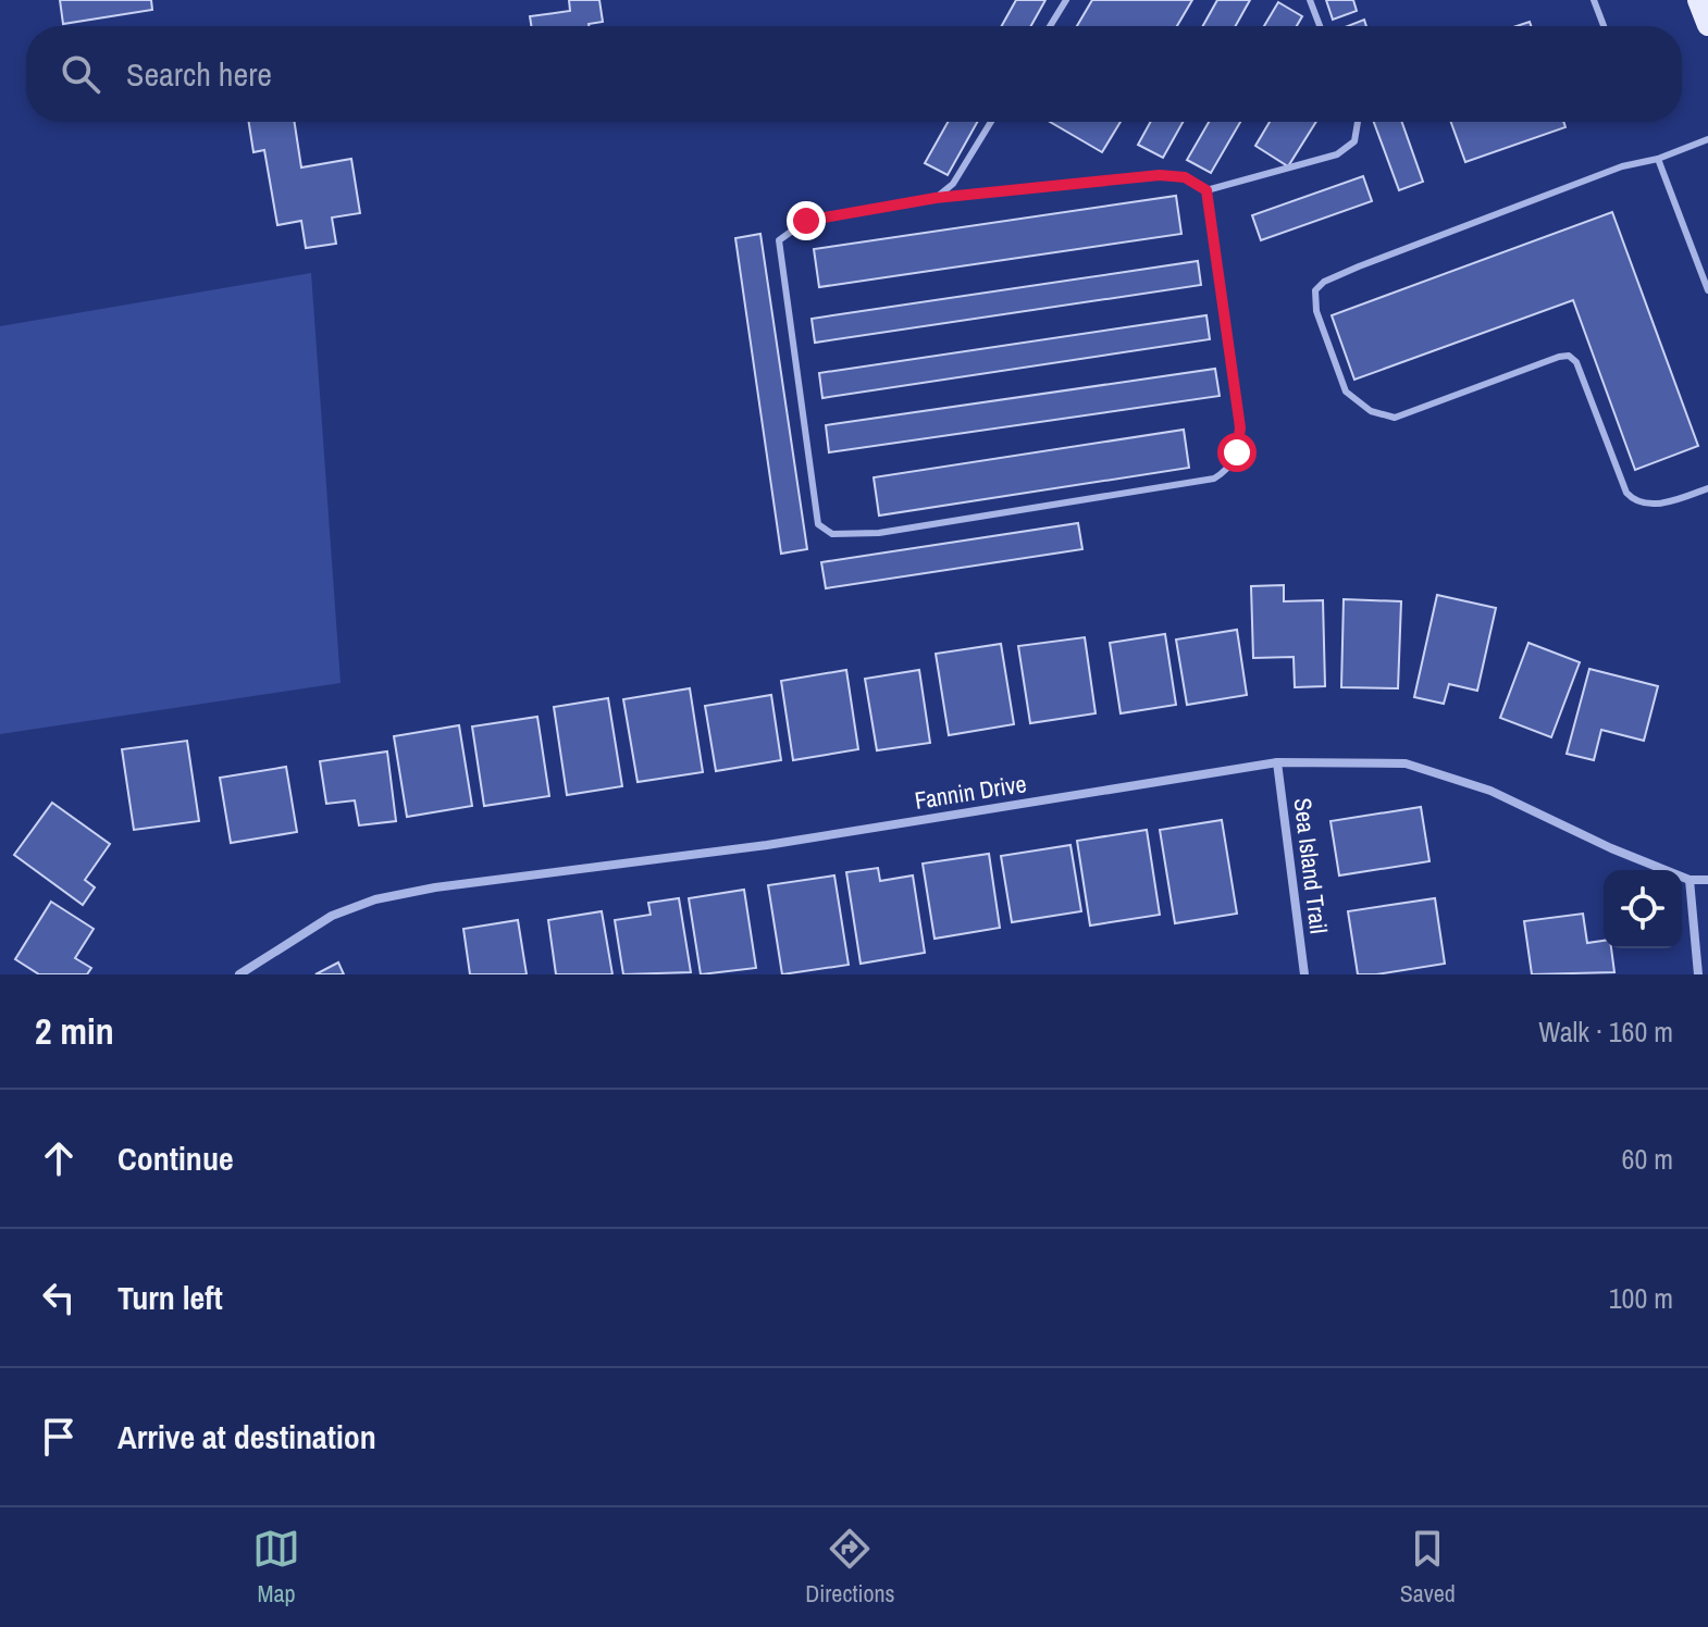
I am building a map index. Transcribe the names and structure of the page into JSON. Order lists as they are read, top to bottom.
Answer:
{
  "streets": {
    "street": ["Fannin Drive", "Sea Island Trail"]
  },
  "crossings": [
    ["Fannin Drive", "Sea Island Trail"]
  ],
  "page": {
    "search": "Search here",
    "heading": ["2 min", "Walk · 160 m"],
    "list": [
      ["Continue", "60 m"],
      ["Turn left", "100 m"],
      "Arrive at destination"
    ],
    "nav": ["Map", "Directions", "Saved"]
  }
}
